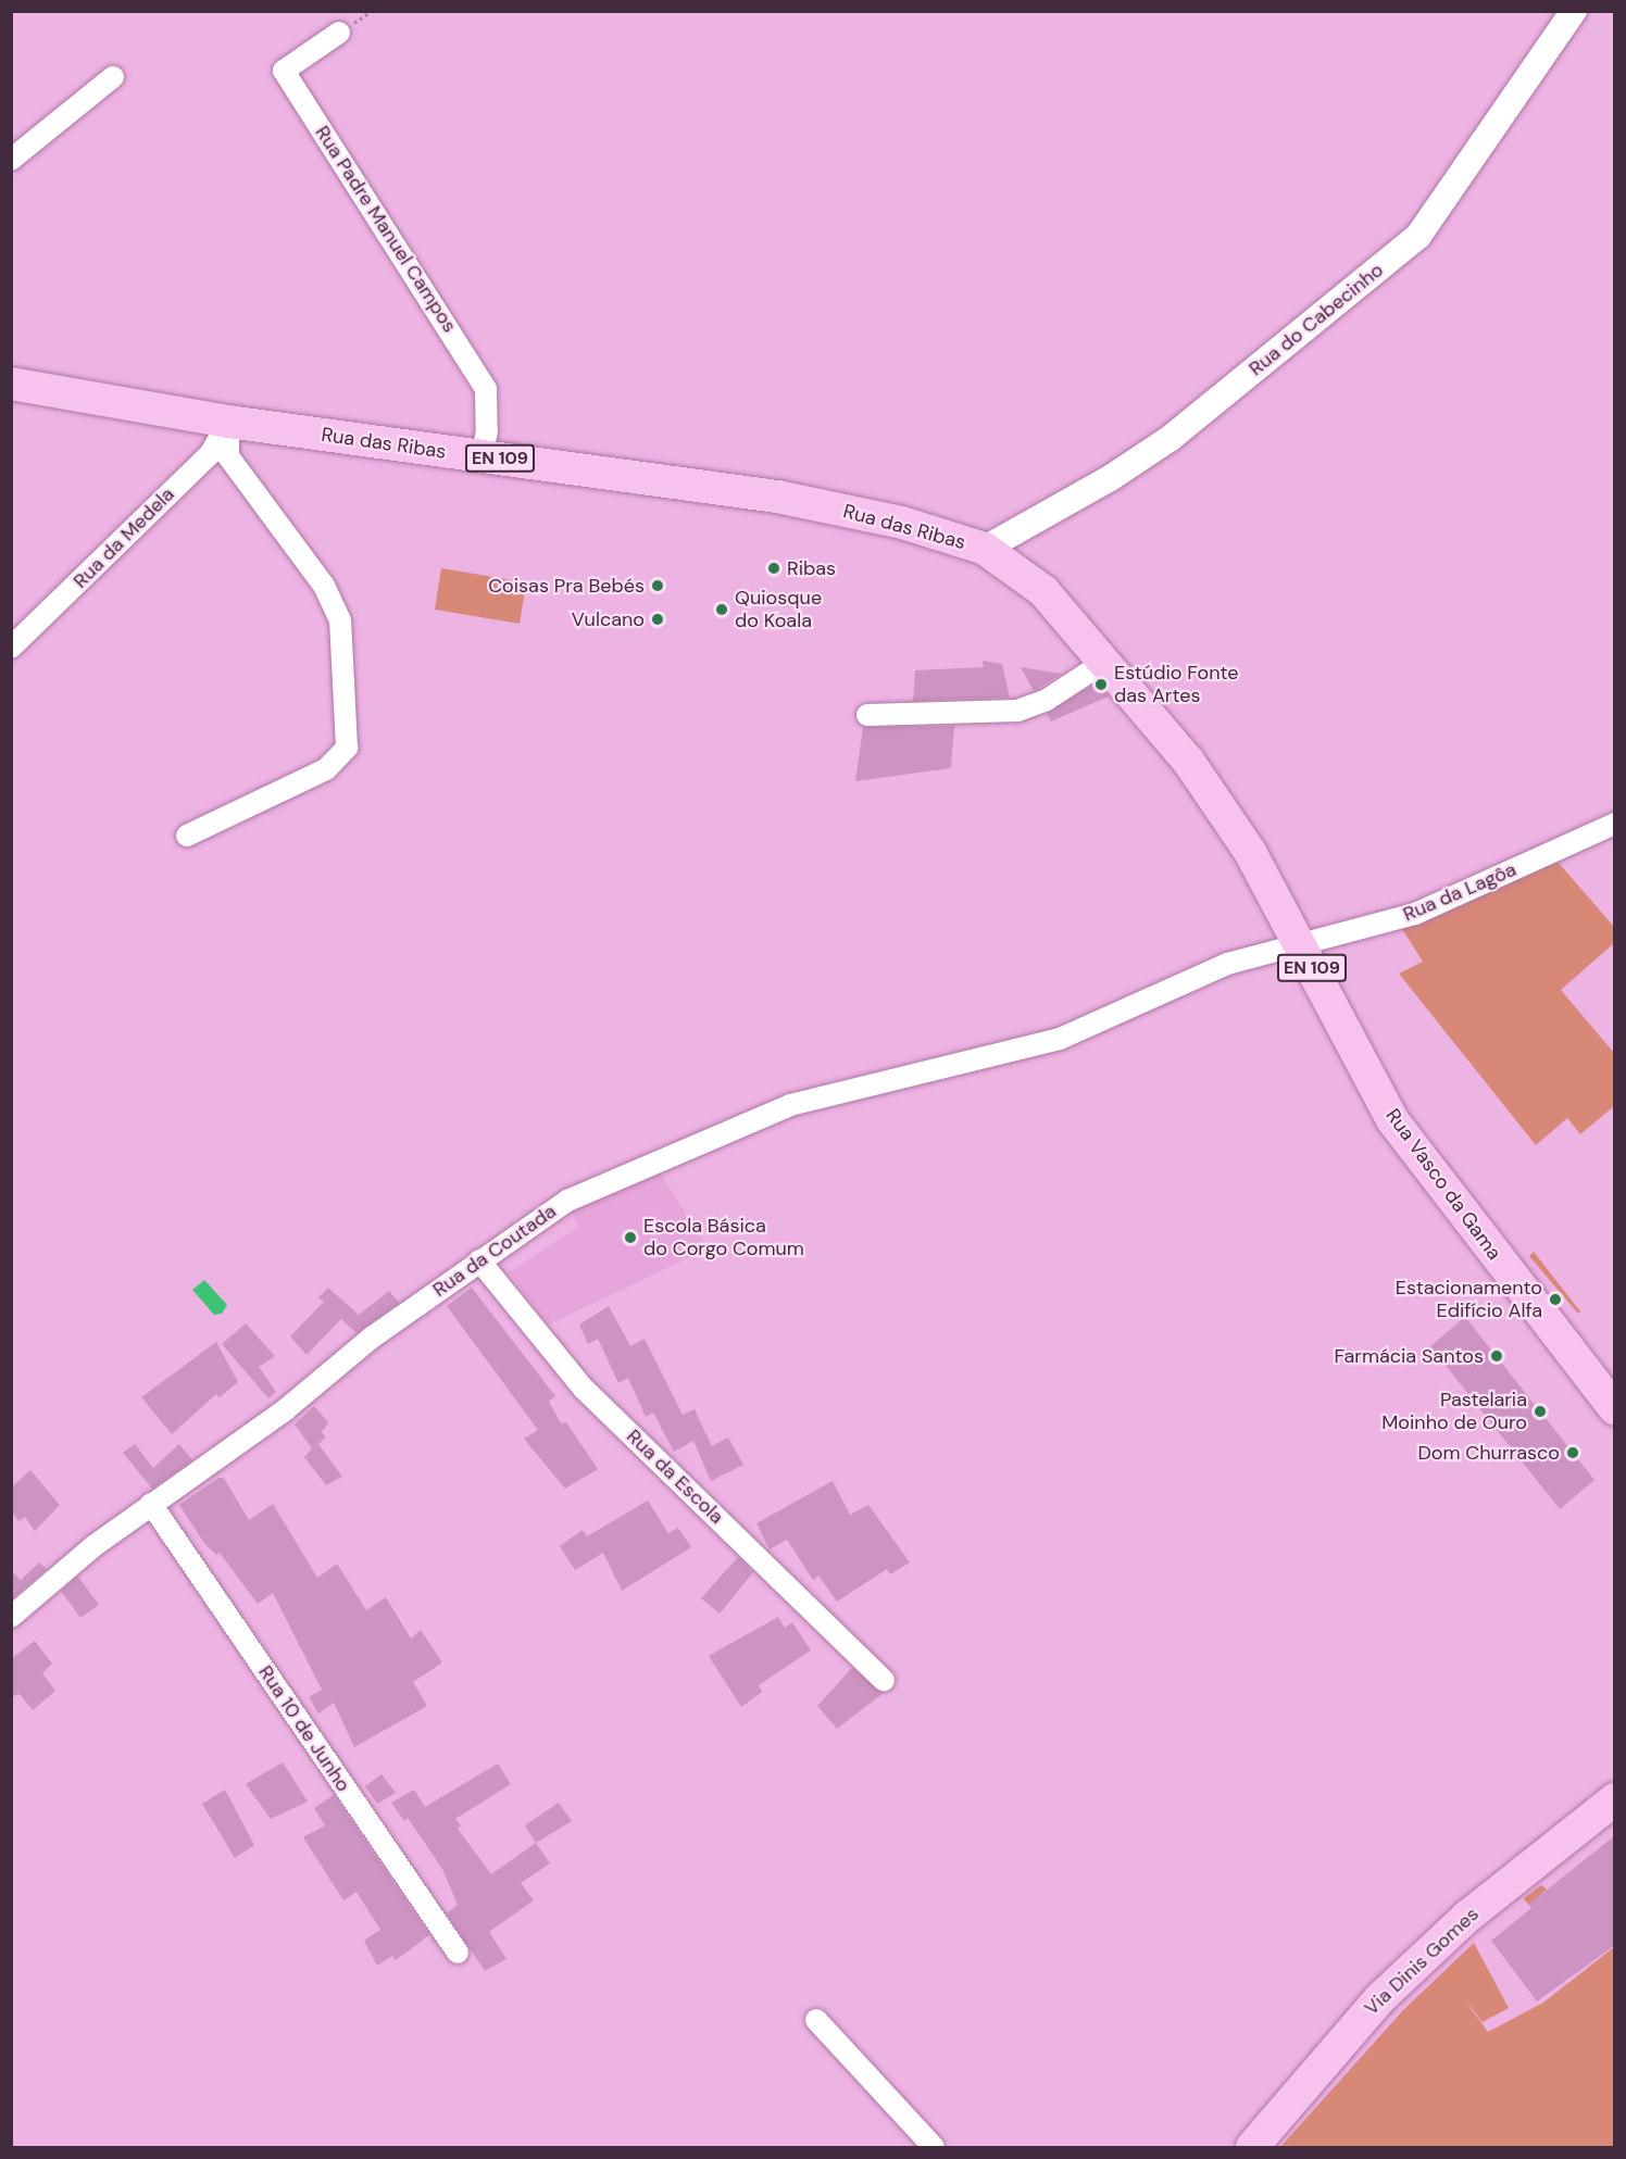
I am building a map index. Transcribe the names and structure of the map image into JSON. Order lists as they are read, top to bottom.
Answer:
{
  "streets": {
    "main road": [
      "Rua das Ribas",
      "EN 109",
      "Rua Vasco da Gama",
      "Via Dinis Gomes"
    ],
    "street": [
      "Rua Padre Manuel Campos",
      "Rua do Cabecinho",
      "Rua da Medela",
      "Rua da Lagôa",
      "Rua da Coutada",
      "Rua da Escola",
      "Rua 10 de Junho"
    ]
  },
  "crossings": [
    ["Rua Padre Manuel Campos", "Rua das Ribas"],
    ["Rua do Cabecinho", "Rua das Ribas"],
    ["Rua do Cabecinho", "Rua Vasco da Gama"],
    ["Rua das Ribas", "Rua da Medela"],
    ["Rua das Ribas", "Rua Vasco da Gama"],
    ["Rua da Lagôa", "Rua Vasco da Gama"],
    ["Rua da Lagôa", "Rua da Coutada"],
    ["Rua da Coutada", "Rua da Escola"],
    ["Rua da Coutada", "Rua 10 de Junho"]
  ],
  "places": [
    "Ribas",
    "Coisas Pra Bebés",
    "Quiosque do Koala",
    "Vulcano",
    "Estúdio Fonte das Artes",
    "Escola Básica do Corgo Comum",
    "Estacionamento Edifício Alfa",
    "Farmácia Santos",
    "Pastelaria Moinho de Ouro",
    "Dom Churrasco"
  ]
}
